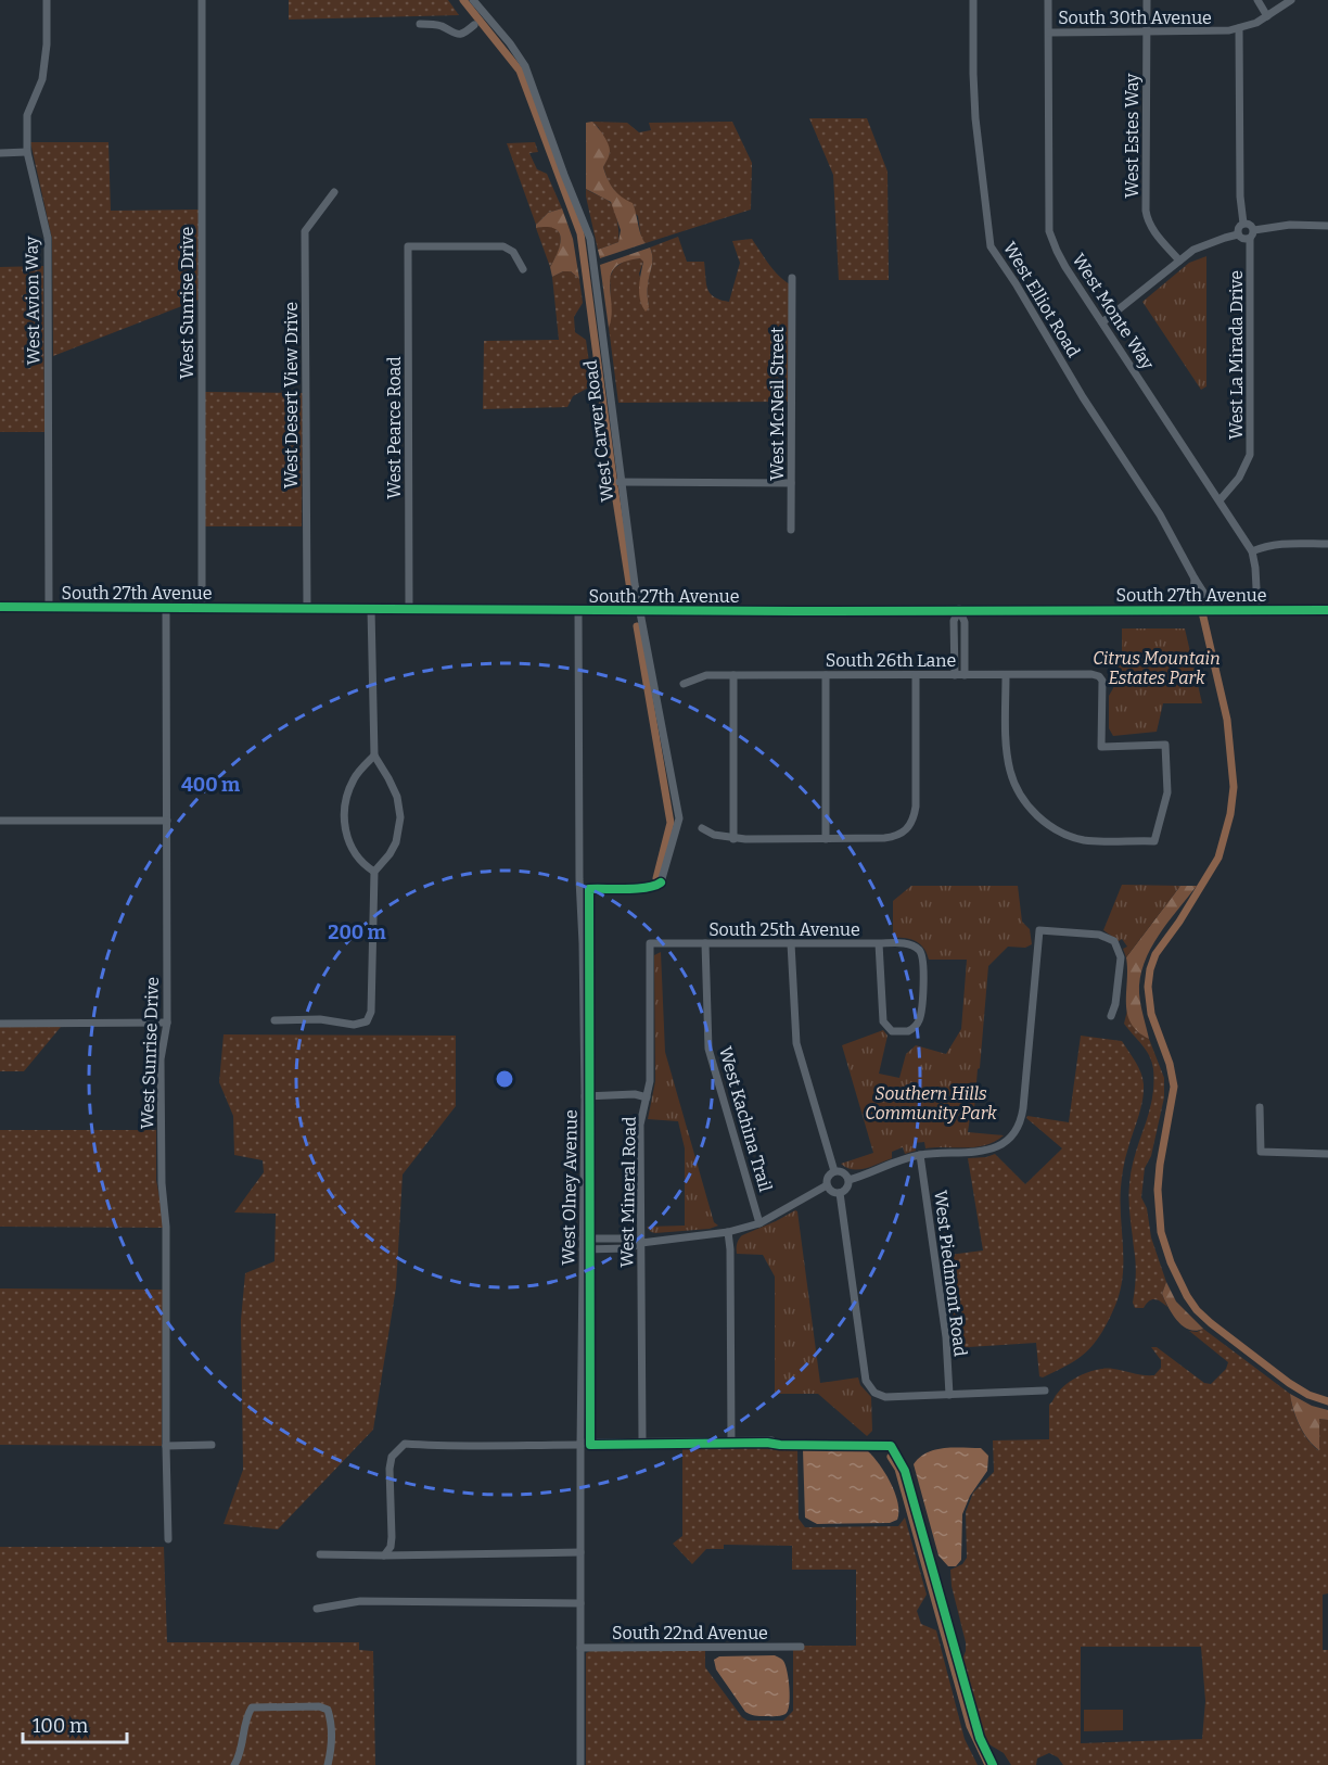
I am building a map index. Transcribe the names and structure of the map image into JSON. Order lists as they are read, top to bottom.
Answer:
{
  "streets": {
    "street": [
      "South 30th Avenue",
      "West Estes Way",
      "West Elliot Road",
      "West Avion Way",
      "West Sunrise Drive",
      "West Monte Way",
      "West La Mirada Drive",
      "West Desert View Drive",
      "West McNeil Street",
      "West Pearce Road",
      "West Carver Road",
      "South 27th Avenue",
      "South 26th Lane",
      "South 25th Avenue",
      "West Kachina Trail",
      "West Olney Avenue",
      "West Mineral Road",
      "West Piedmont Road",
      "South 22nd Avenue"
    ]
  },
  "crossings": [
    ["South 30th Avenue", "West Estes Way"],
    ["South 30th Avenue", "West Monte Way"],
    ["West Elliot Road", "South 27th Avenue"],
    ["West Avion Way", "South 27th Avenue"],
    ["West Sunrise Drive", "South 27th Avenue"],
    ["West Monte Way", "West La Mirada Drive"],
    ["West Monte Way", "South 27th Avenue"],
    ["West Desert View Drive", "South 27th Avenue"],
    ["West Pearce Road", "South 27th Avenue"],
    ["West Carver Road", "South 27th Avenue"],
    ["South 27th Avenue", "West Olney Avenue"],
    ["South 25th Avenue", "West Kachina Trail"],
    ["South 25th Avenue", "West Mineral Road"],
    ["West Olney Avenue", "South 22nd Avenue"]
  ],
  "parks": ["Citrus Mountain Estates Park", "Southern Hills Community Park"],
  "scale_bar": "100 m",
  "rings": ["400 m", "200 m"]
}
